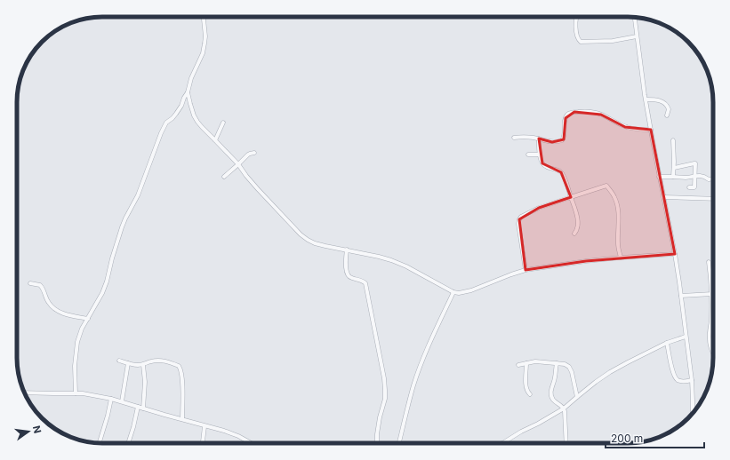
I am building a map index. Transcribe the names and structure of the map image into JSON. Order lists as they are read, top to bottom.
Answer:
{
  "scale_bar": "200 m",
  "north": "right"
}
